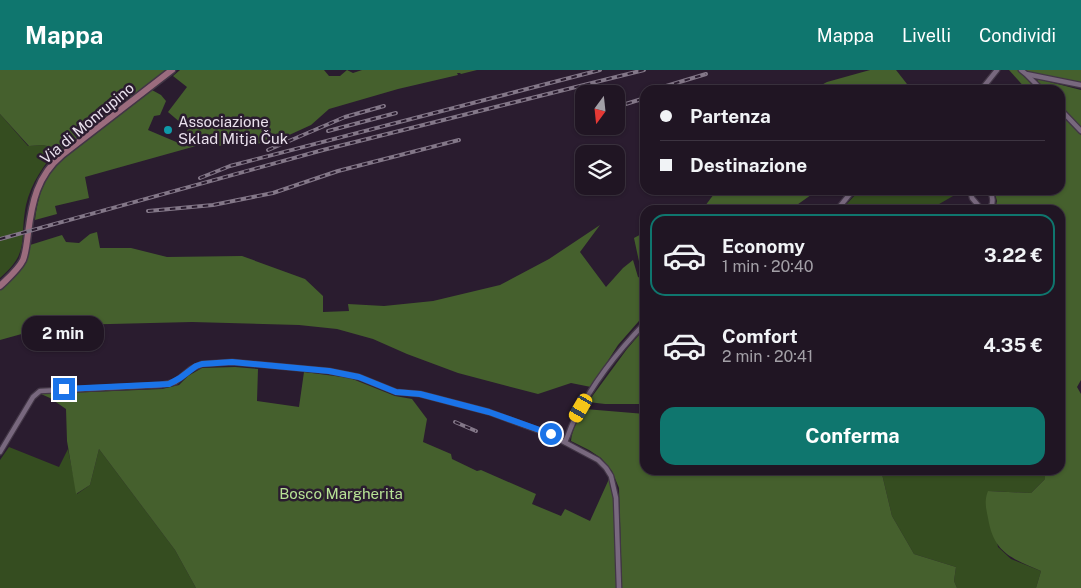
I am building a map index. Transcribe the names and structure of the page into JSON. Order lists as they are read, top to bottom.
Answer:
{
  "streets": {
    "main road": ["Via di Monrupino"]
  },
  "parks": ["Bosco Margherita"],
  "places": ["Associazione Sklad Mitja Čuk"],
  "north": "bottom",
  "page": {
    "header": "Mappa",
    "nav": ["Mappa", "Livelli", "Condividi"],
    "banner": ["Partenza", "Destinazione"],
    "list": [
      {
        "name": "Economy",
        "note": "1 min · 20:40",
        "value": "3.22 €"
      },
      {
        "name": "Comfort",
        "note": "2 min · 20:41",
        "value": "4.35 €"
      }
    ],
    "bubble": "2 min",
    "buttons": "Conferma"
  }
}
